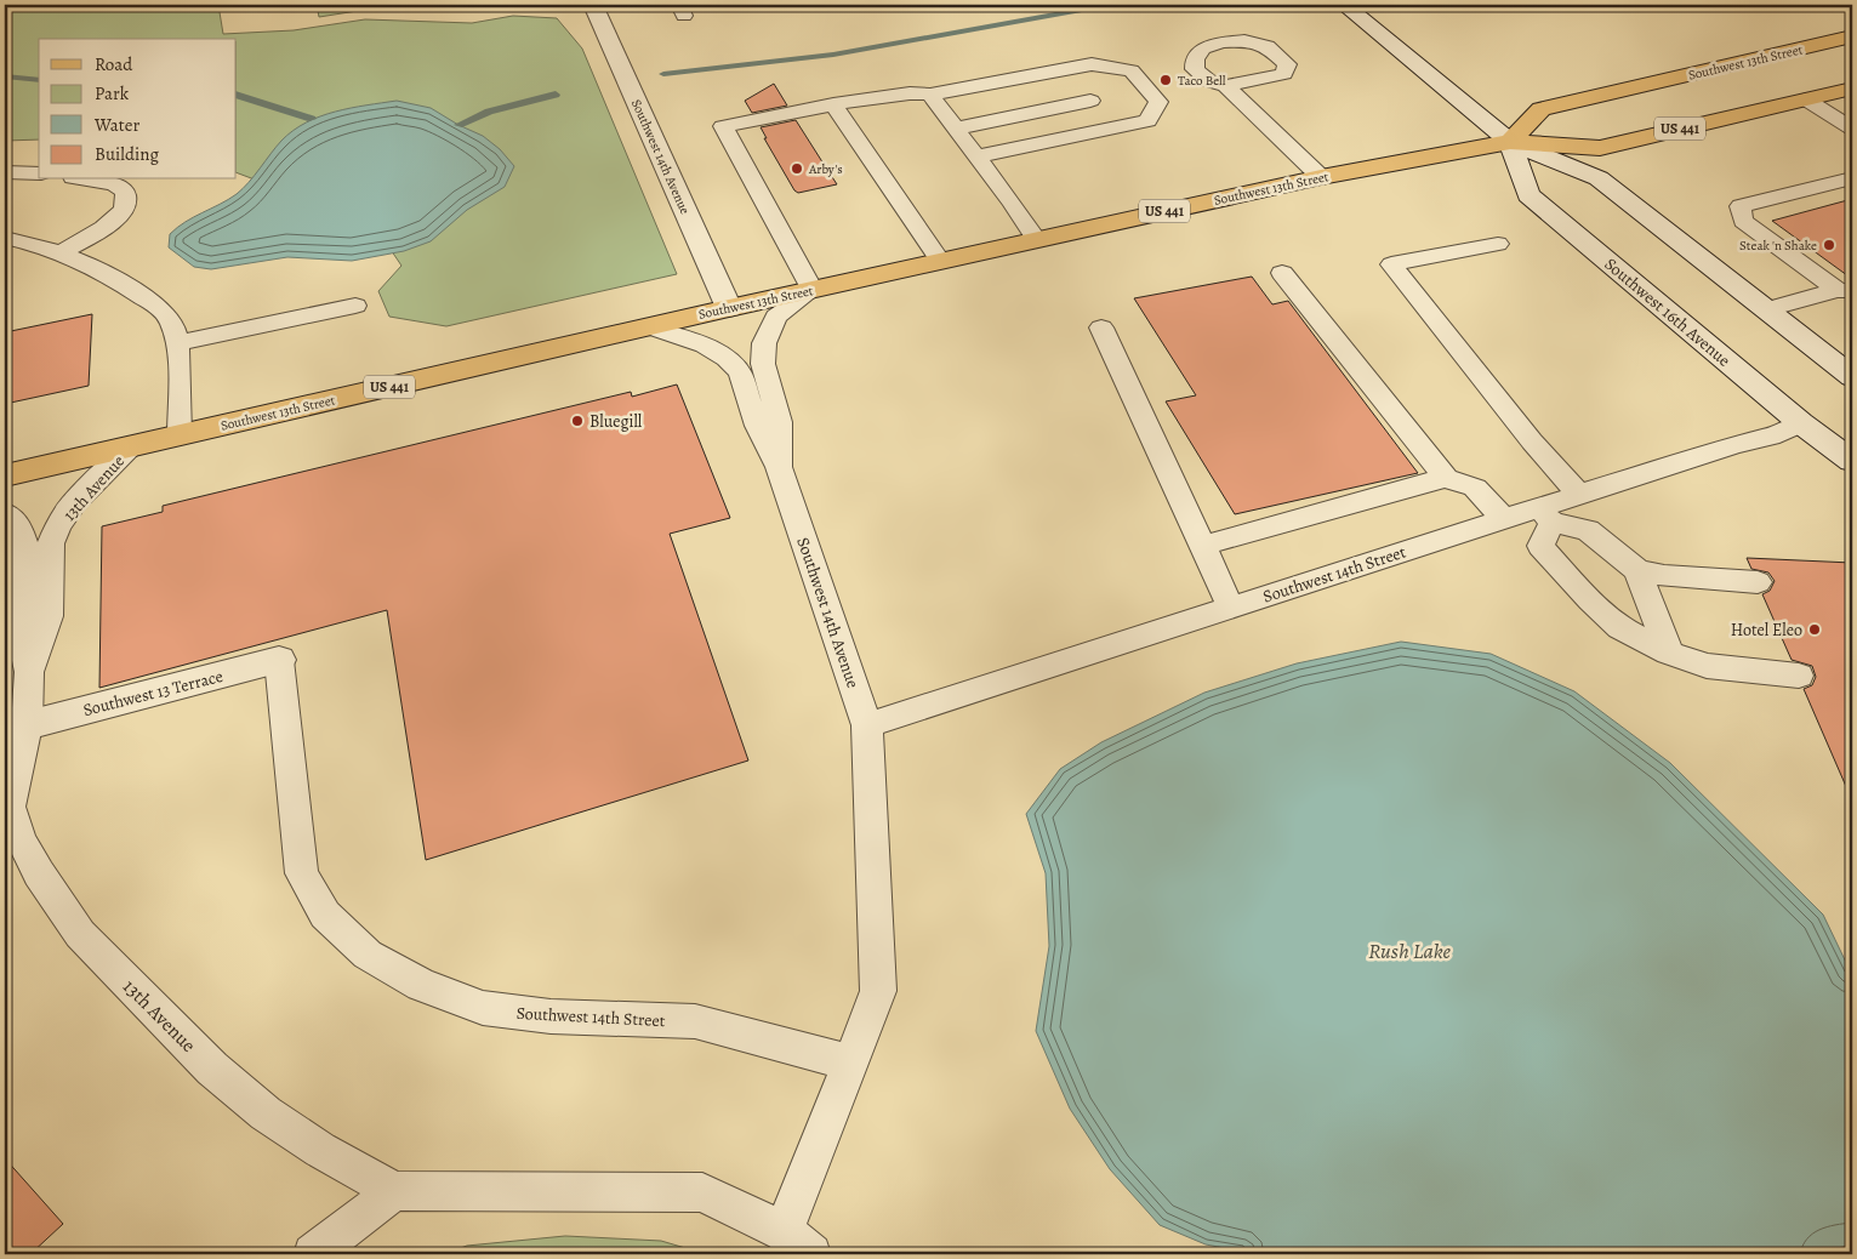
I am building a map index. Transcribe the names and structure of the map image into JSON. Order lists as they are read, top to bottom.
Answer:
{
  "streets": {
    "main road": [
      "Southwest 13th Street",
      "US 441",
      "Southwest 14th Avenue",
      "Southwest 16th Avenue",
      "Southwest 13 Terrace"
    ],
    "lane": ["13th Avenue", "Southwest 14th Street"]
  },
  "crossings": [
    ["Southwest 13th Street", "Southwest 14th Avenue"],
    ["Southwest 13th Street", "Southwest 16th Avenue"],
    ["Southwest 13th Street", "13th Avenue"],
    ["Southwest 14th Avenue", "Southwest 14th Street"],
    ["Southwest 16th Avenue", "Southwest 14th Street"],
    ["13th Avenue", "Southwest 13 Terrace"],
    ["Southwest 14th Street", "Southwest 13 Terrace"]
  ],
  "water": ["Rush Lake"],
  "places": [
    "Taco Bell",
    "Arby's",
    "Steak 'n Shake",
    "Bluegill",
    "Hotel Eleo"
  ],
  "legend": [
    "Road",
    "Park",
    "Water",
    "Building"
  ]
}
